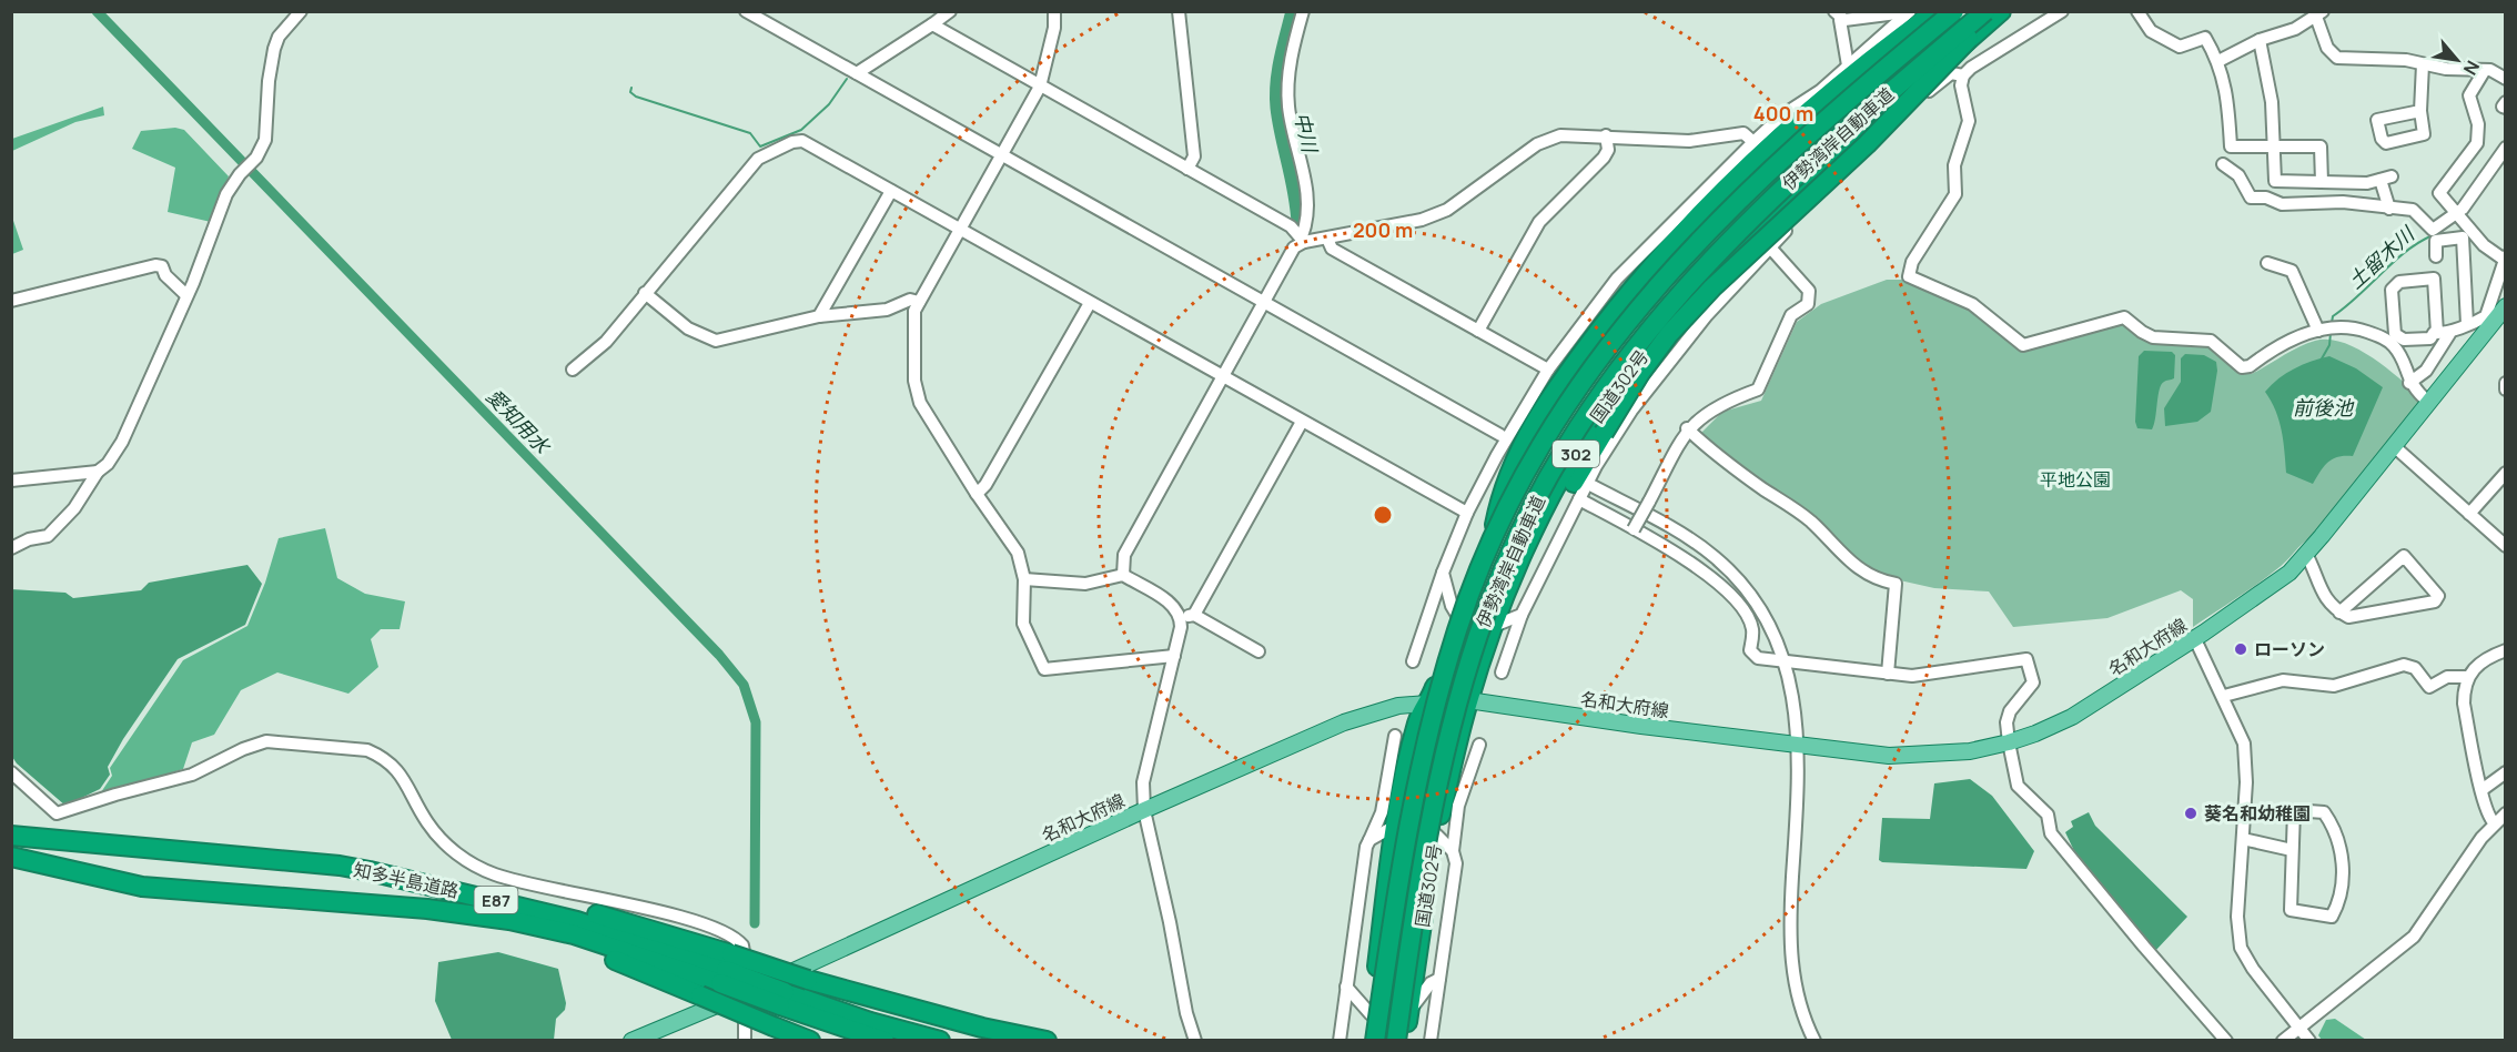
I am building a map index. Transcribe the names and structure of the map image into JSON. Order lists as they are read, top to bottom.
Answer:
{
  "streets": {
    "highway": [
      "伊勢湾岸自動車道",
      "国道302号",
      "302",
      "知多半島道路",
      "E87"
    ],
    "main road": ["名和大府線"]
  },
  "crossings": [
    ["国道302号", "名和大府線"]
  ],
  "water": [
    "中川",
    "土留木川",
    "前後池",
    "愛知用水"
  ],
  "parks": ["平地公園"],
  "places": ["ローソン", "葵名和幼稚園"],
  "north": "bottom right",
  "rings": ["400 m", "200 m"]
}
